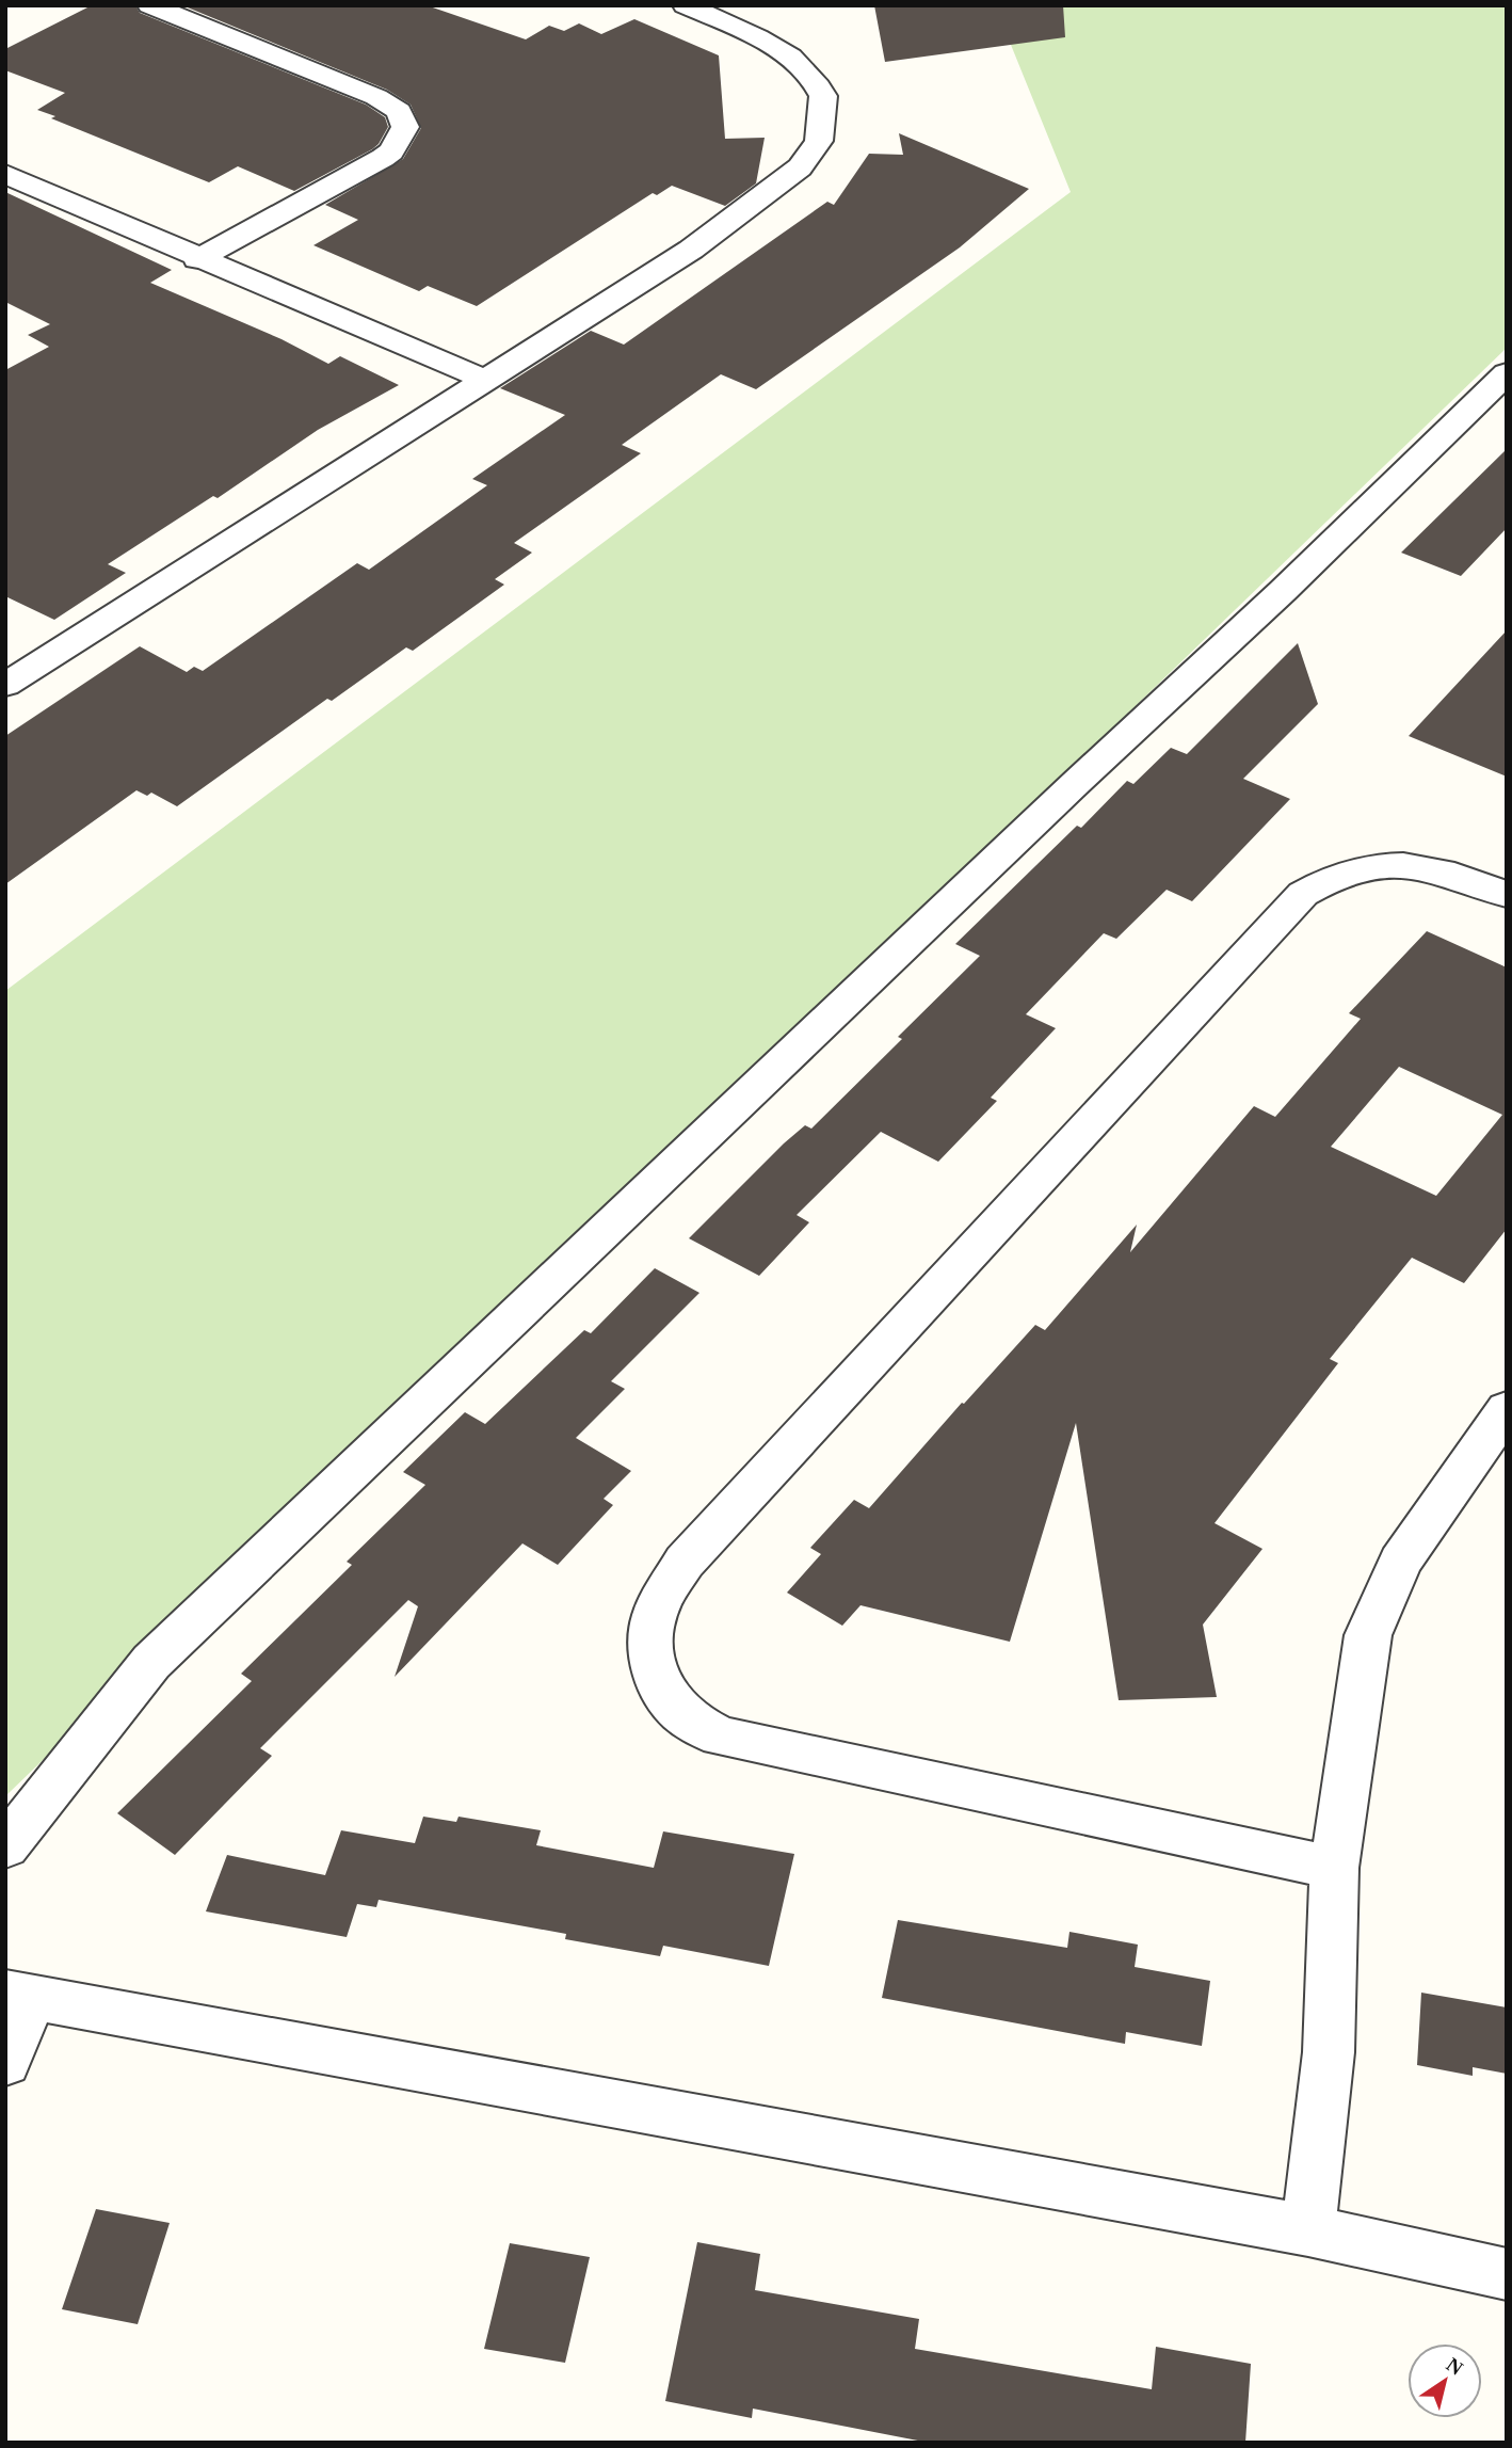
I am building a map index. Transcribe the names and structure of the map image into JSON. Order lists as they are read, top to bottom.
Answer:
{
  "north": "top right"
}
